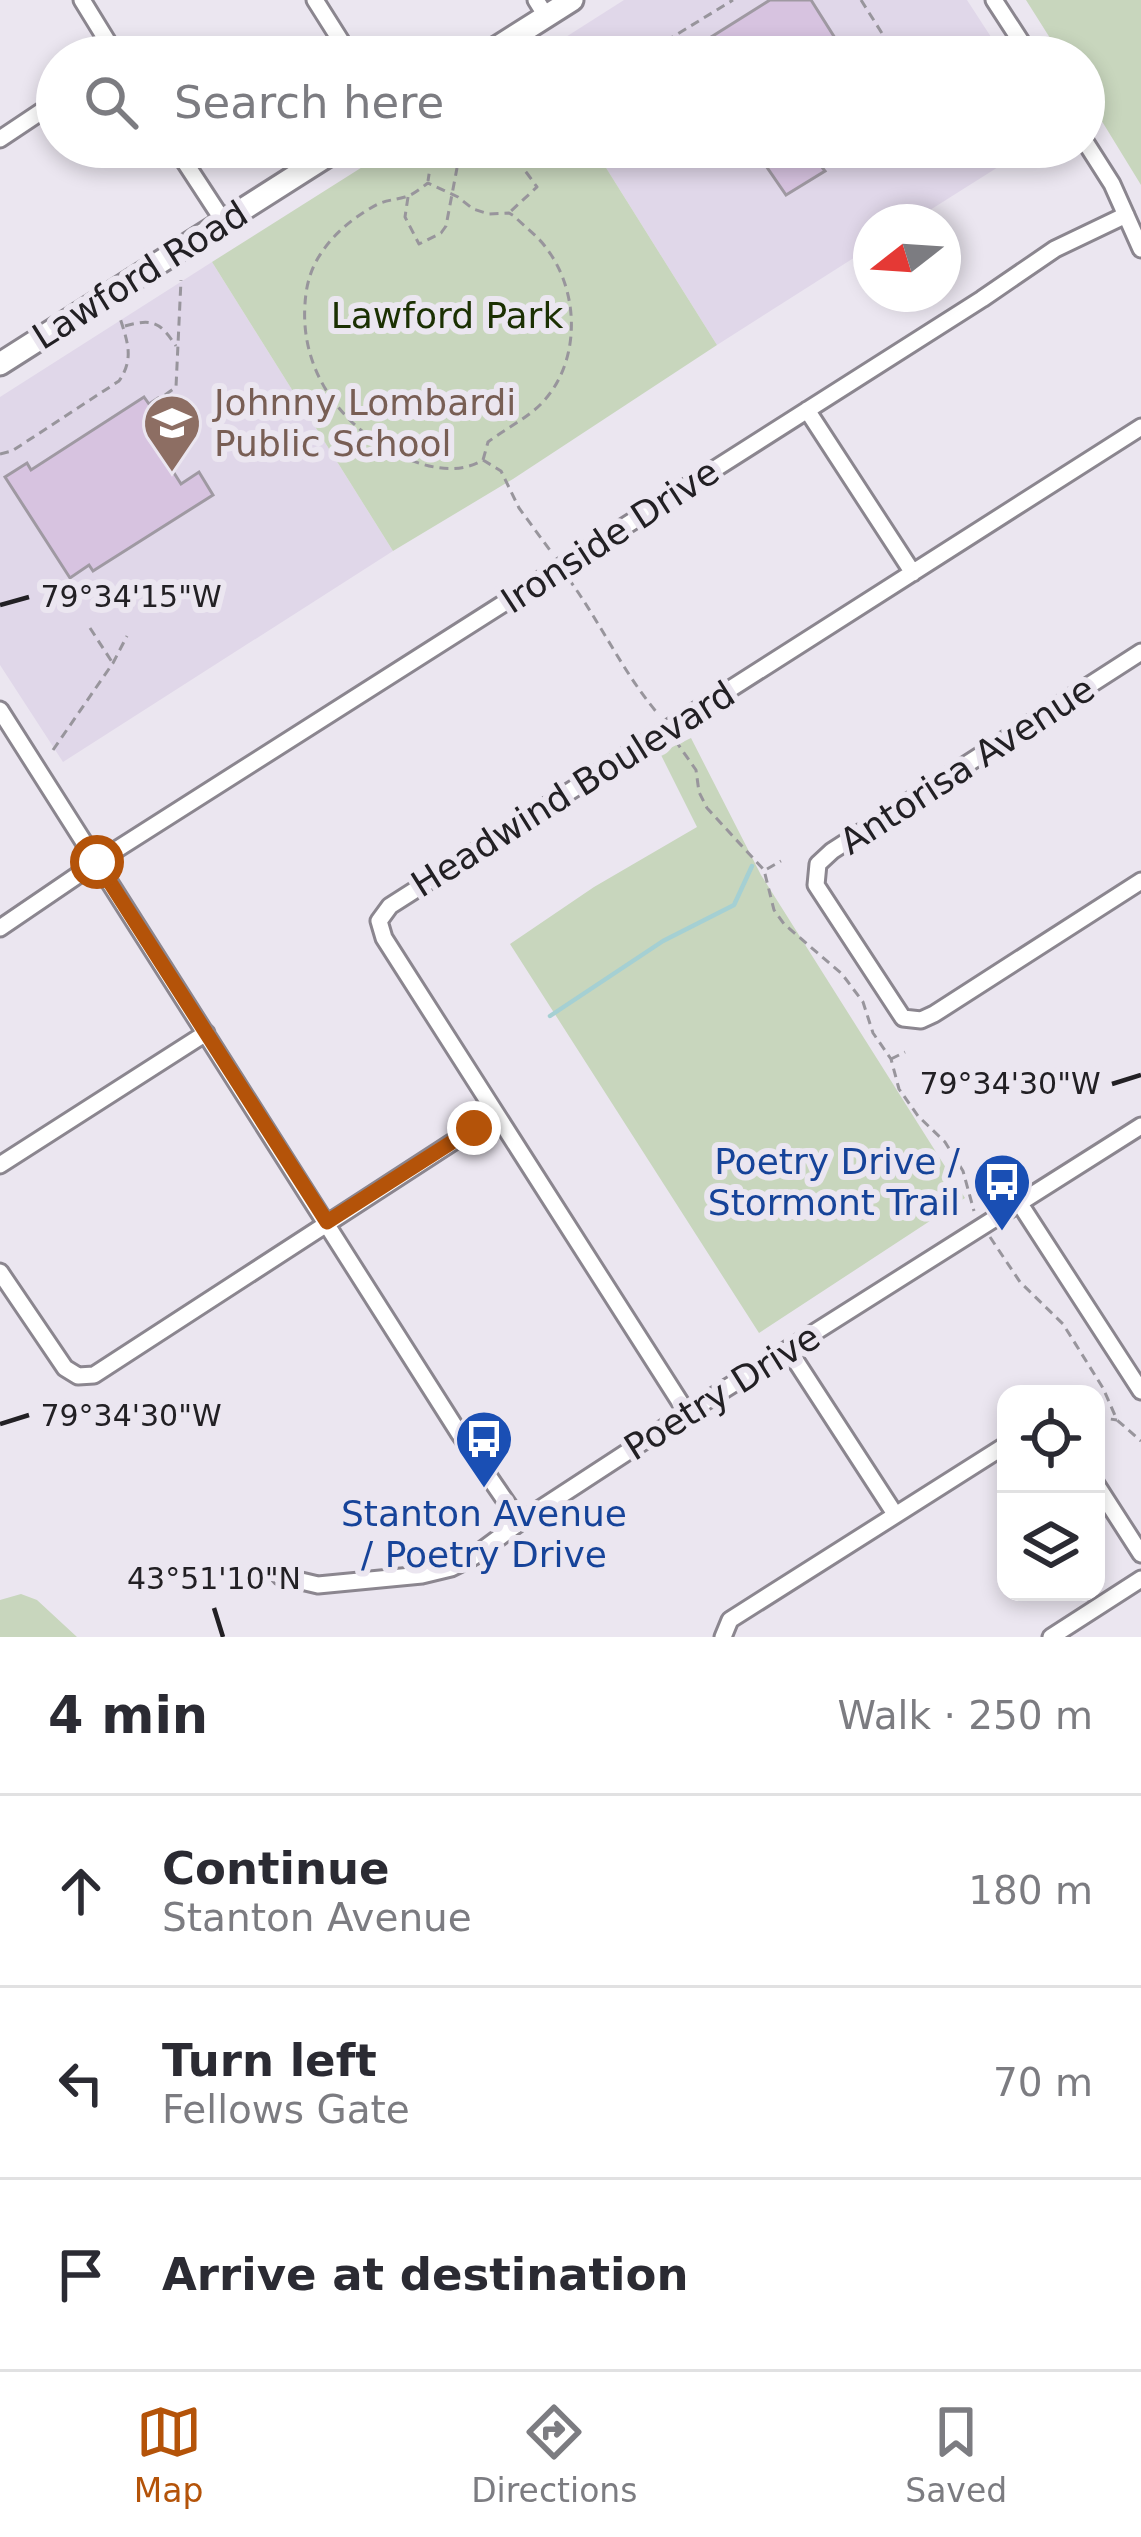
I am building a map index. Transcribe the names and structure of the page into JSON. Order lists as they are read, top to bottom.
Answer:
{
  "streets": {
    "street": [
      "Lawford Road",
      "Ironside Drive",
      "Antorisa Avenue",
      "Headwind Boulevard",
      "Poetry Drive"
    ]
  },
  "crossings": [
    ["Headwind Boulevard", "Poetry Drive"]
  ],
  "parks": ["Lawford Park"],
  "places": {
    "school or university": ["Johnny Lombardi Public School"],
    "bus stop": ["Poetry Drive / Stormont Trail", "Stanton Avenue / Poetry Drive"]
  },
  "north": "left",
  "page": {
    "search": "Search here",
    "heading": ["4 min", "Walk · 250 m"],
    "list": [
      ["Continue", "Stanton Avenue", "180 m"],
      ["Turn left", "Fellows Gate", "70 m"],
      "Arrive at destination"
    ],
    "nav": ["Map", "Directions", "Saved"]
  },
  "coordinates": ["79°34'15\"W", "79°34'30\"W", "43°51'10\"N"]
}
